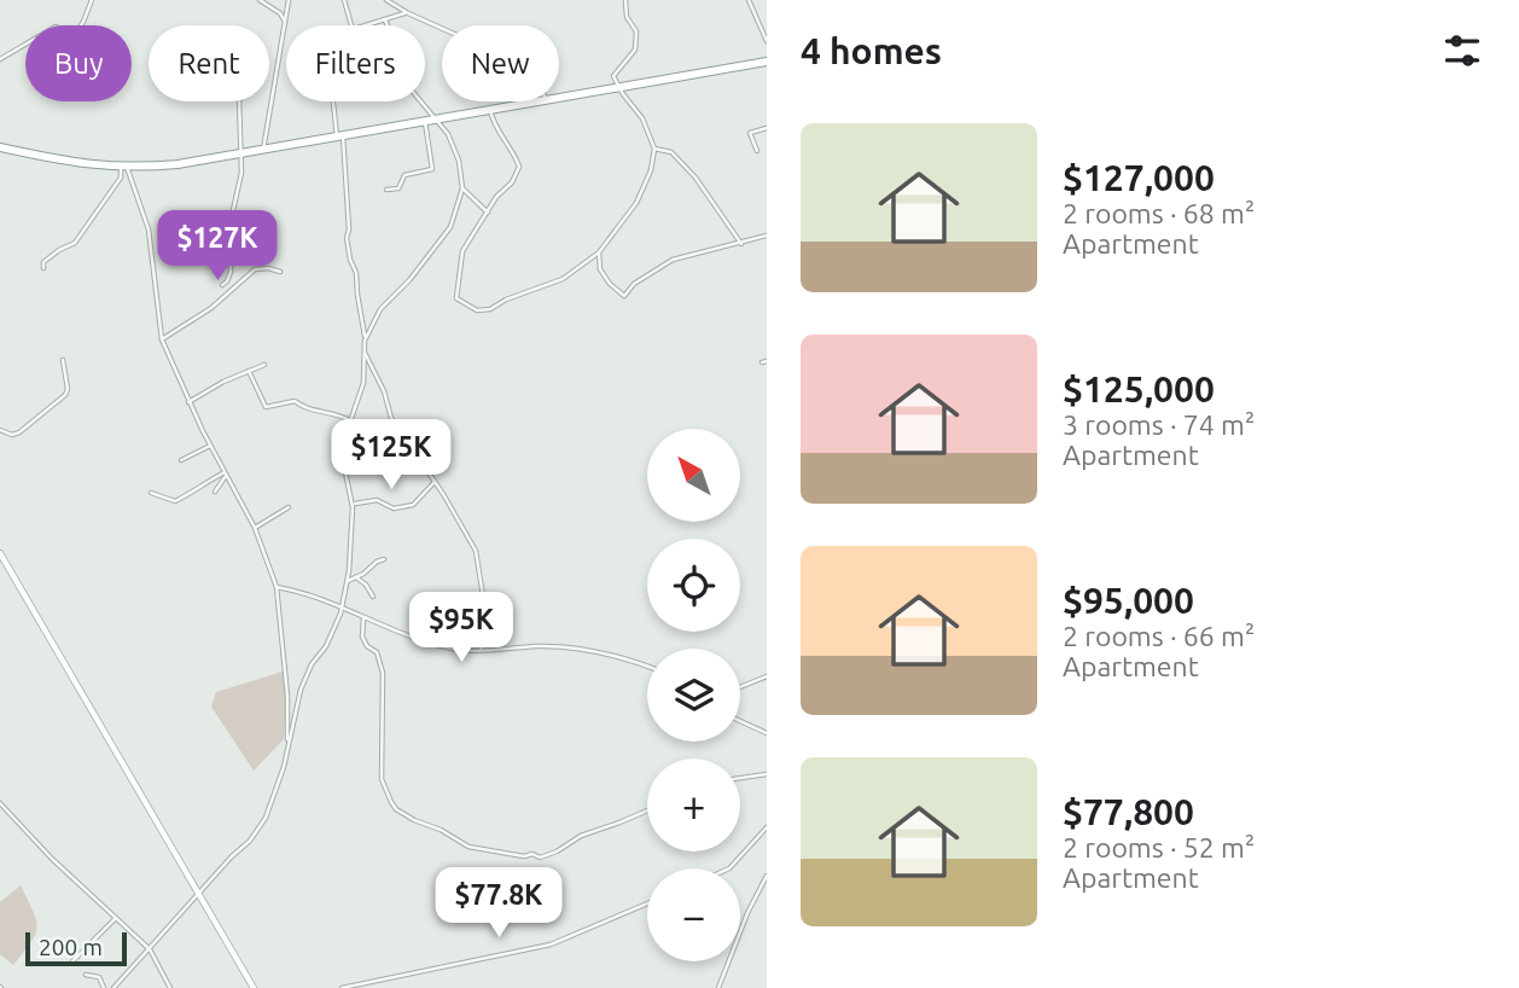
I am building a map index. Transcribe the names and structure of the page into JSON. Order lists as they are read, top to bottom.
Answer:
{
  "scale_bar": "200 m",
  "north": "top left",
  "page": {
    "heading": "4 homes",
    "chip": [
      "Buy",
      "Rent",
      "Filters",
      "New"
    ],
    "list": [
      {
        "name": "$127,000",
        "note": "2 rooms · 68 m² · Apartment"
      },
      {
        "name": "$125,000",
        "note": "3 rooms · 74 m² · Apartment"
      },
      {
        "name": "$95,000",
        "note": "2 rooms · 66 m² · Apartment"
      },
      {
        "name": "$77,800",
        "note": "2 rooms · 52 m² · Apartment"
      }
    ],
    "price": [
      "$127K",
      "$125K",
      "$95K",
      "$77.8K"
    ],
    "map_buttons": ["+", "−"],
    "scale": "200 m"
  }
}
